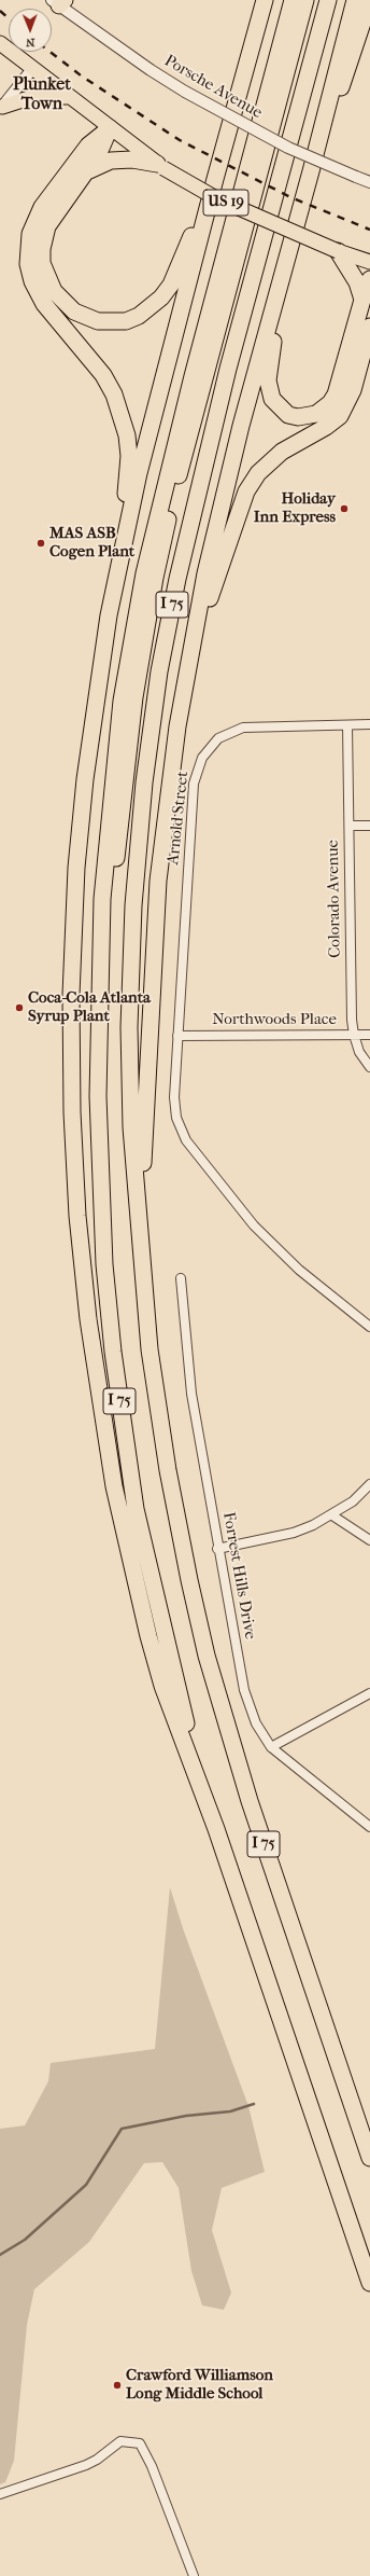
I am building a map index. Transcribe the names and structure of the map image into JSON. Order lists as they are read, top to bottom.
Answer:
{
  "streets": {
    "highway": ["I 75"],
    "main road": ["US 19"],
    "street": [
      "Porsche Avenue",
      "Arnold Street",
      "Colorado Avenue",
      "Northwoods Place",
      "Forrest Hills Drive"
    ]
  },
  "crossings": [
    ["Arnold Street", "Colorado Avenue"],
    ["Arnold Street", "Northwoods Place"],
    ["Colorado Avenue", "Northwoods Place"]
  ],
  "districts": ["Plunket Town"],
  "places": [
    "Holiday Inn Express",
    "MAS ASB Cogen Plant",
    "Coca-Cola Atlanta Syrup Plant",
    "Crawford Williamson Long Middle School"
  ],
  "north": "bottom"
}
